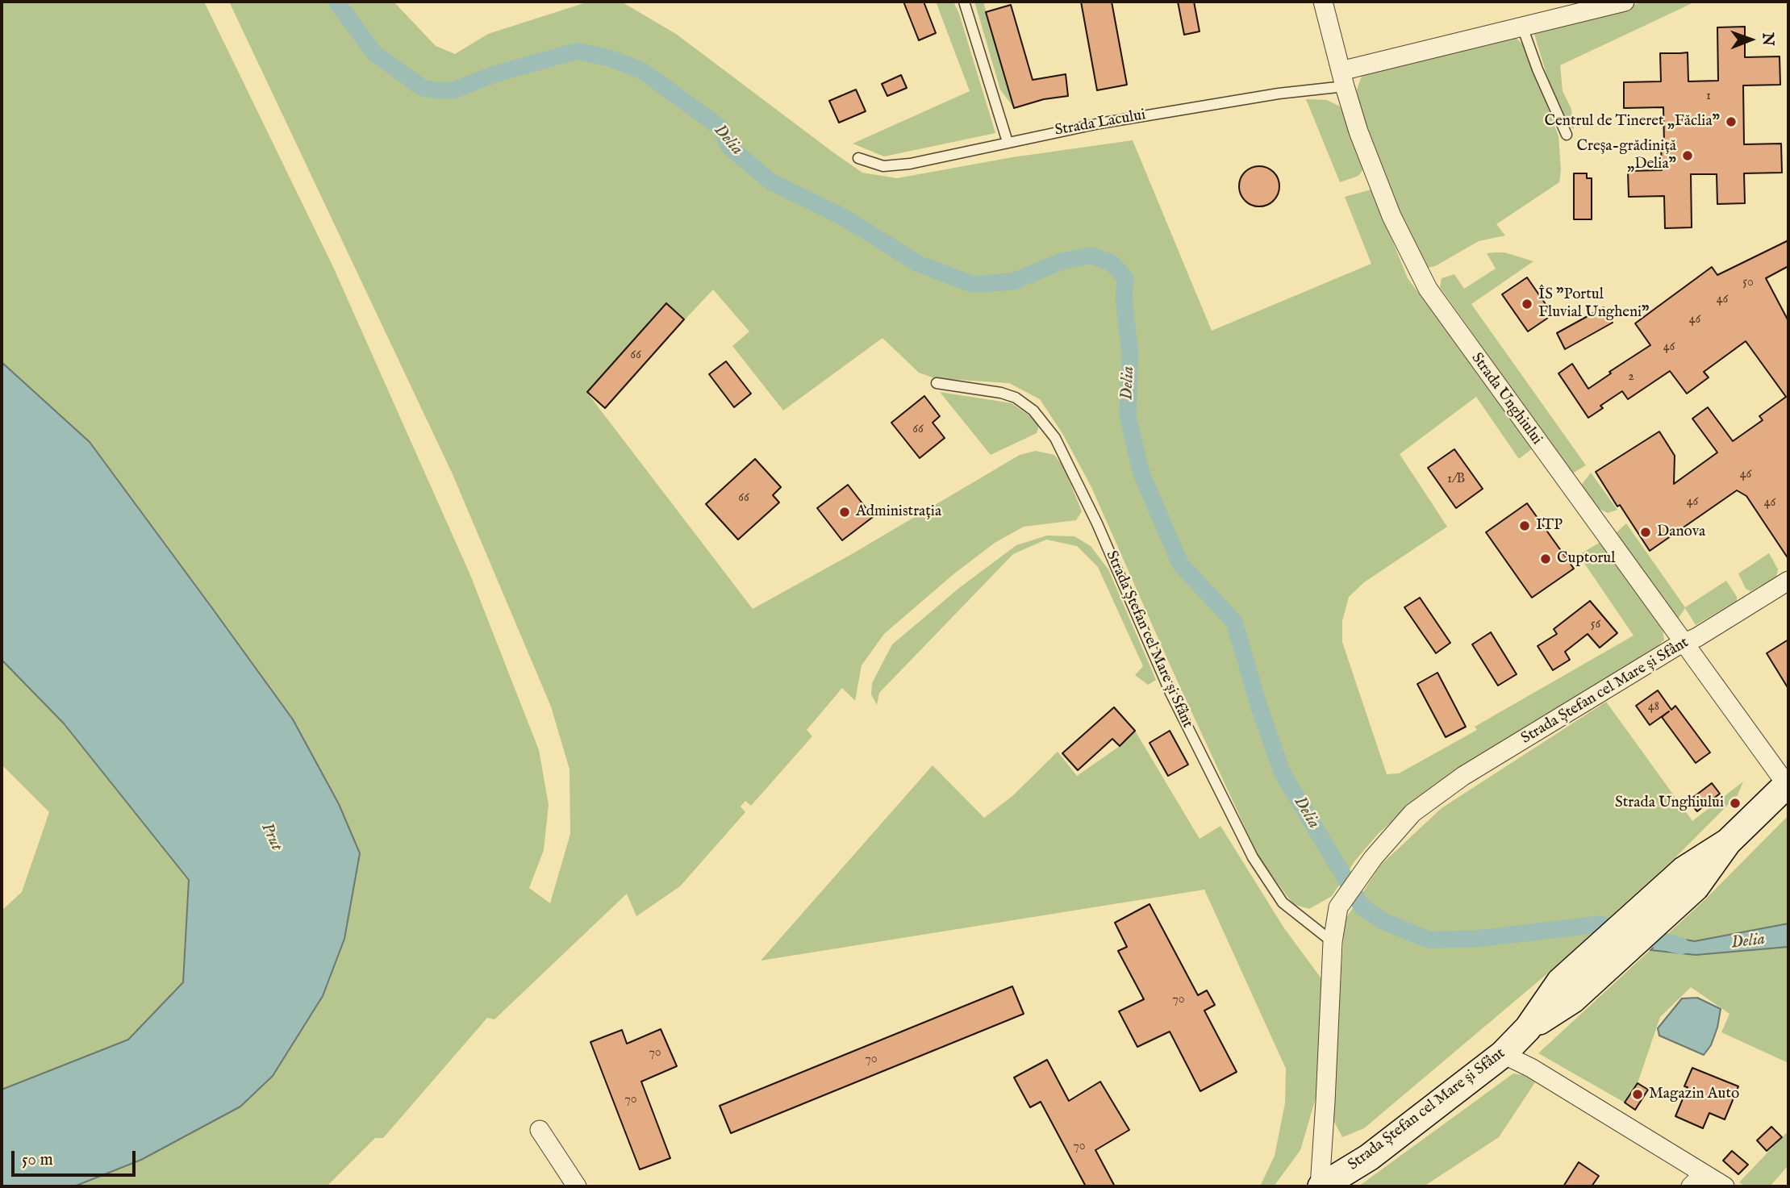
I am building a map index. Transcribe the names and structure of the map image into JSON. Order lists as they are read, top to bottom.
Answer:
{
  "streets": {
    "main road": ["Strada Ștefan cel Mare și Sfânt"],
    "street": ["Strada Lacului", "Strada Unghiului"]
  },
  "crossings": [
    ["Strada Lacului", "Strada Unghiului"],
    ["Strada Unghiului", "Strada Ștefan cel Mare și Sfânt"]
  ],
  "water": ["Delia", "Prut"],
  "places": [
    "Centrul de Tineret „Făclia”",
    "Creșa-grădiniță „Delia”",
    "ÎS \"Portul Fluvial Ungheni\"",
    "Administrația",
    "ITP",
    "Danova",
    "Cuptorul",
    "Strada Unghiului",
    "Magazin Auto"
  ],
  "house_numbers": [
    "1",
    "50",
    "46",
    "46",
    "46",
    "66",
    "2",
    "66",
    "46",
    "1/B",
    "66",
    "46",
    "46",
    "56",
    "48",
    "70",
    "70",
    "70",
    "70",
    "70"
  ],
  "scale_bar": "50 m",
  "north": "right"
}
